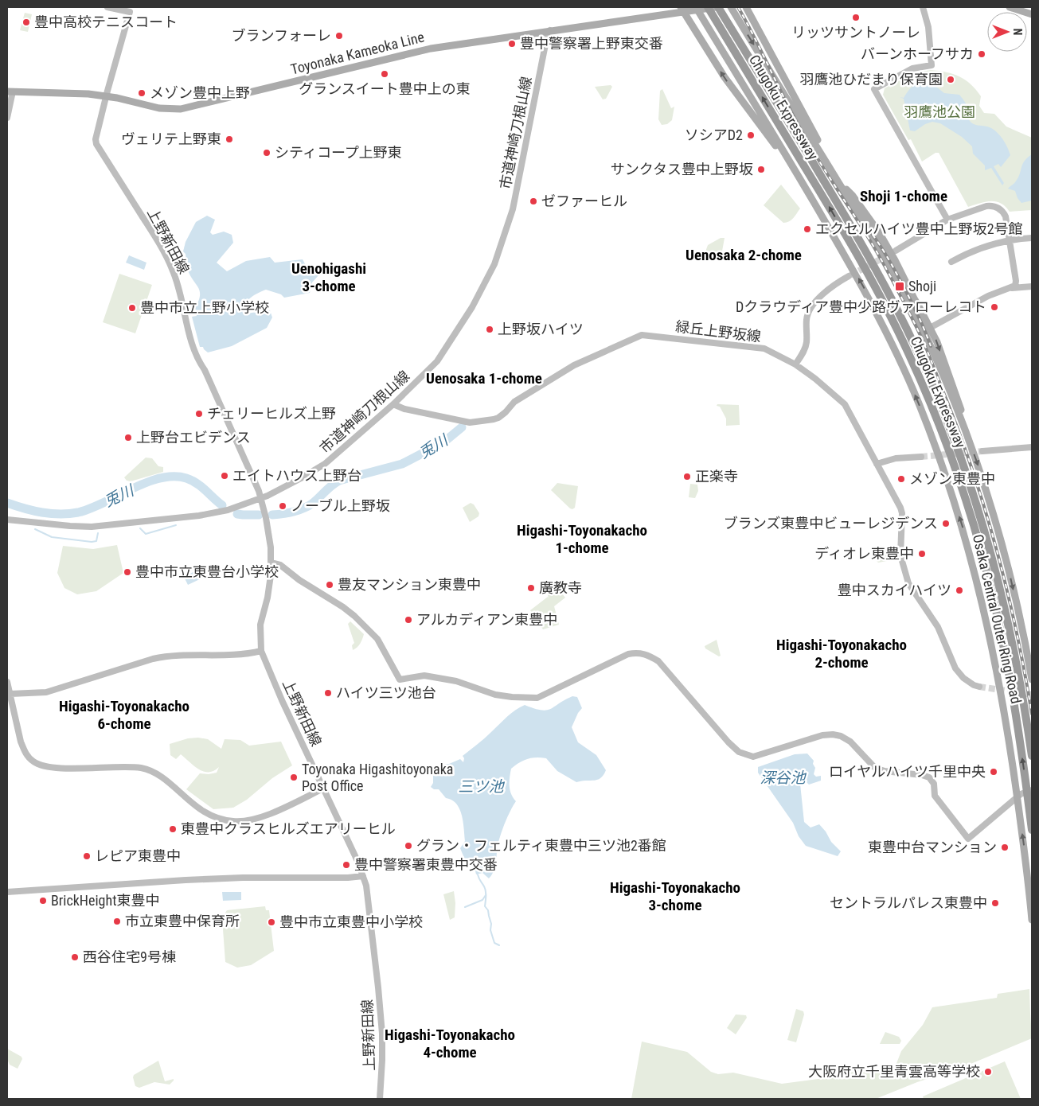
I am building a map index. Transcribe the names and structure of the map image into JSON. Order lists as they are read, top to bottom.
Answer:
{
  "streets": {
    "highway": ["Chugoku Expressway"],
    "main road": ["Toyonaka Kameoka Line", "Osaka Central Outer Ring Road"],
    "street": ["市道神崎刀根山線", "上野新田線", "緑丘上野坂線"]
  },
  "crossings": [
    ["Toyonaka Kameoka Line", "Chugoku Expressway"],
    ["Toyonaka Kameoka Line", "市道神崎刀根山線"],
    ["Toyonaka Kameoka Line", "上野新田線"],
    ["市道神崎刀根山線", "上野新田線"],
    ["市道神崎刀根山線", "緑丘上野坂線"]
  ],
  "districts": [
    "Shoji 1-chome",
    "Uenosaka 2-chome",
    "Uenohigashi 3-chome",
    "Uenosaka 1-chome",
    "Higashi-Toyonakacho 1-chome",
    "Higashi-Toyonakacho 2-chome",
    "Higashi-Toyonakacho 6-chome",
    "Higashi-Toyonakacho 3-chome",
    "Higashi-Toyonakacho 4-chome"
  ],
  "water": ["兎川", "深谷池", "三ツ池"],
  "parks": ["羽鷹池公園"],
  "places": {
    "other": [
      "リッツサントノーレ",
      "豊中高校テニスコート",
      "ブランフォーレ",
      "豊中警察署上野東交番",
      "バーンホーフサカ",
      "グランスイート豊中上の東",
      "羽鷹池ひだまり保育園",
      "メゾン豊中上野",
      "ソシアD2",
      "ヴェリテ上野東",
      "シティコープ上野東",
      "サンクタス豊中上野坂",
      "ゼファーヒル",
      "エクセルハイツ豊中上野坂2号館",
      "Dクラウディア豊中少路ヴァローレコト",
      "豊中市立上野小学校",
      "上野坂ハイツ",
      "チェリーヒルズ上野",
      "上野台エビデンス",
      "エイトハウス上野台",
      "正楽寺",
      "メゾン東豊中",
      "ノーブル上野坂",
      "ブランズ東豊中ビューレジデンス",
      "ディオレ東豊中",
      "豊中市立東豊台小学校",
      "豊友マンション東豊中",
      "廣教寺",
      "豊中スカイハイツ",
      "アルカディアン東豊中",
      "ハイツ三ツ池台",
      "ロイヤルハイツ千里中央",
      "Toyonaka Higashitoyonaka Post Office",
      "東豊中クラスヒルズエアリーヒル",
      "グラン・フェルティ東豊中三ツ池2番館",
      "東豊中台マンション",
      "レピア東豊中",
      "豊中警察署東豊中交番",
      "BrickHeight東豊中",
      "セントラルパレス東豊中",
      "市立東豊中保育所",
      "豊中市立東豊中小学校",
      "西谷住宅9号棟",
      "大阪府立千里青雲高等学校"
    ],
    "transit": ["Shoji"]
  },
  "north": "right"
}
